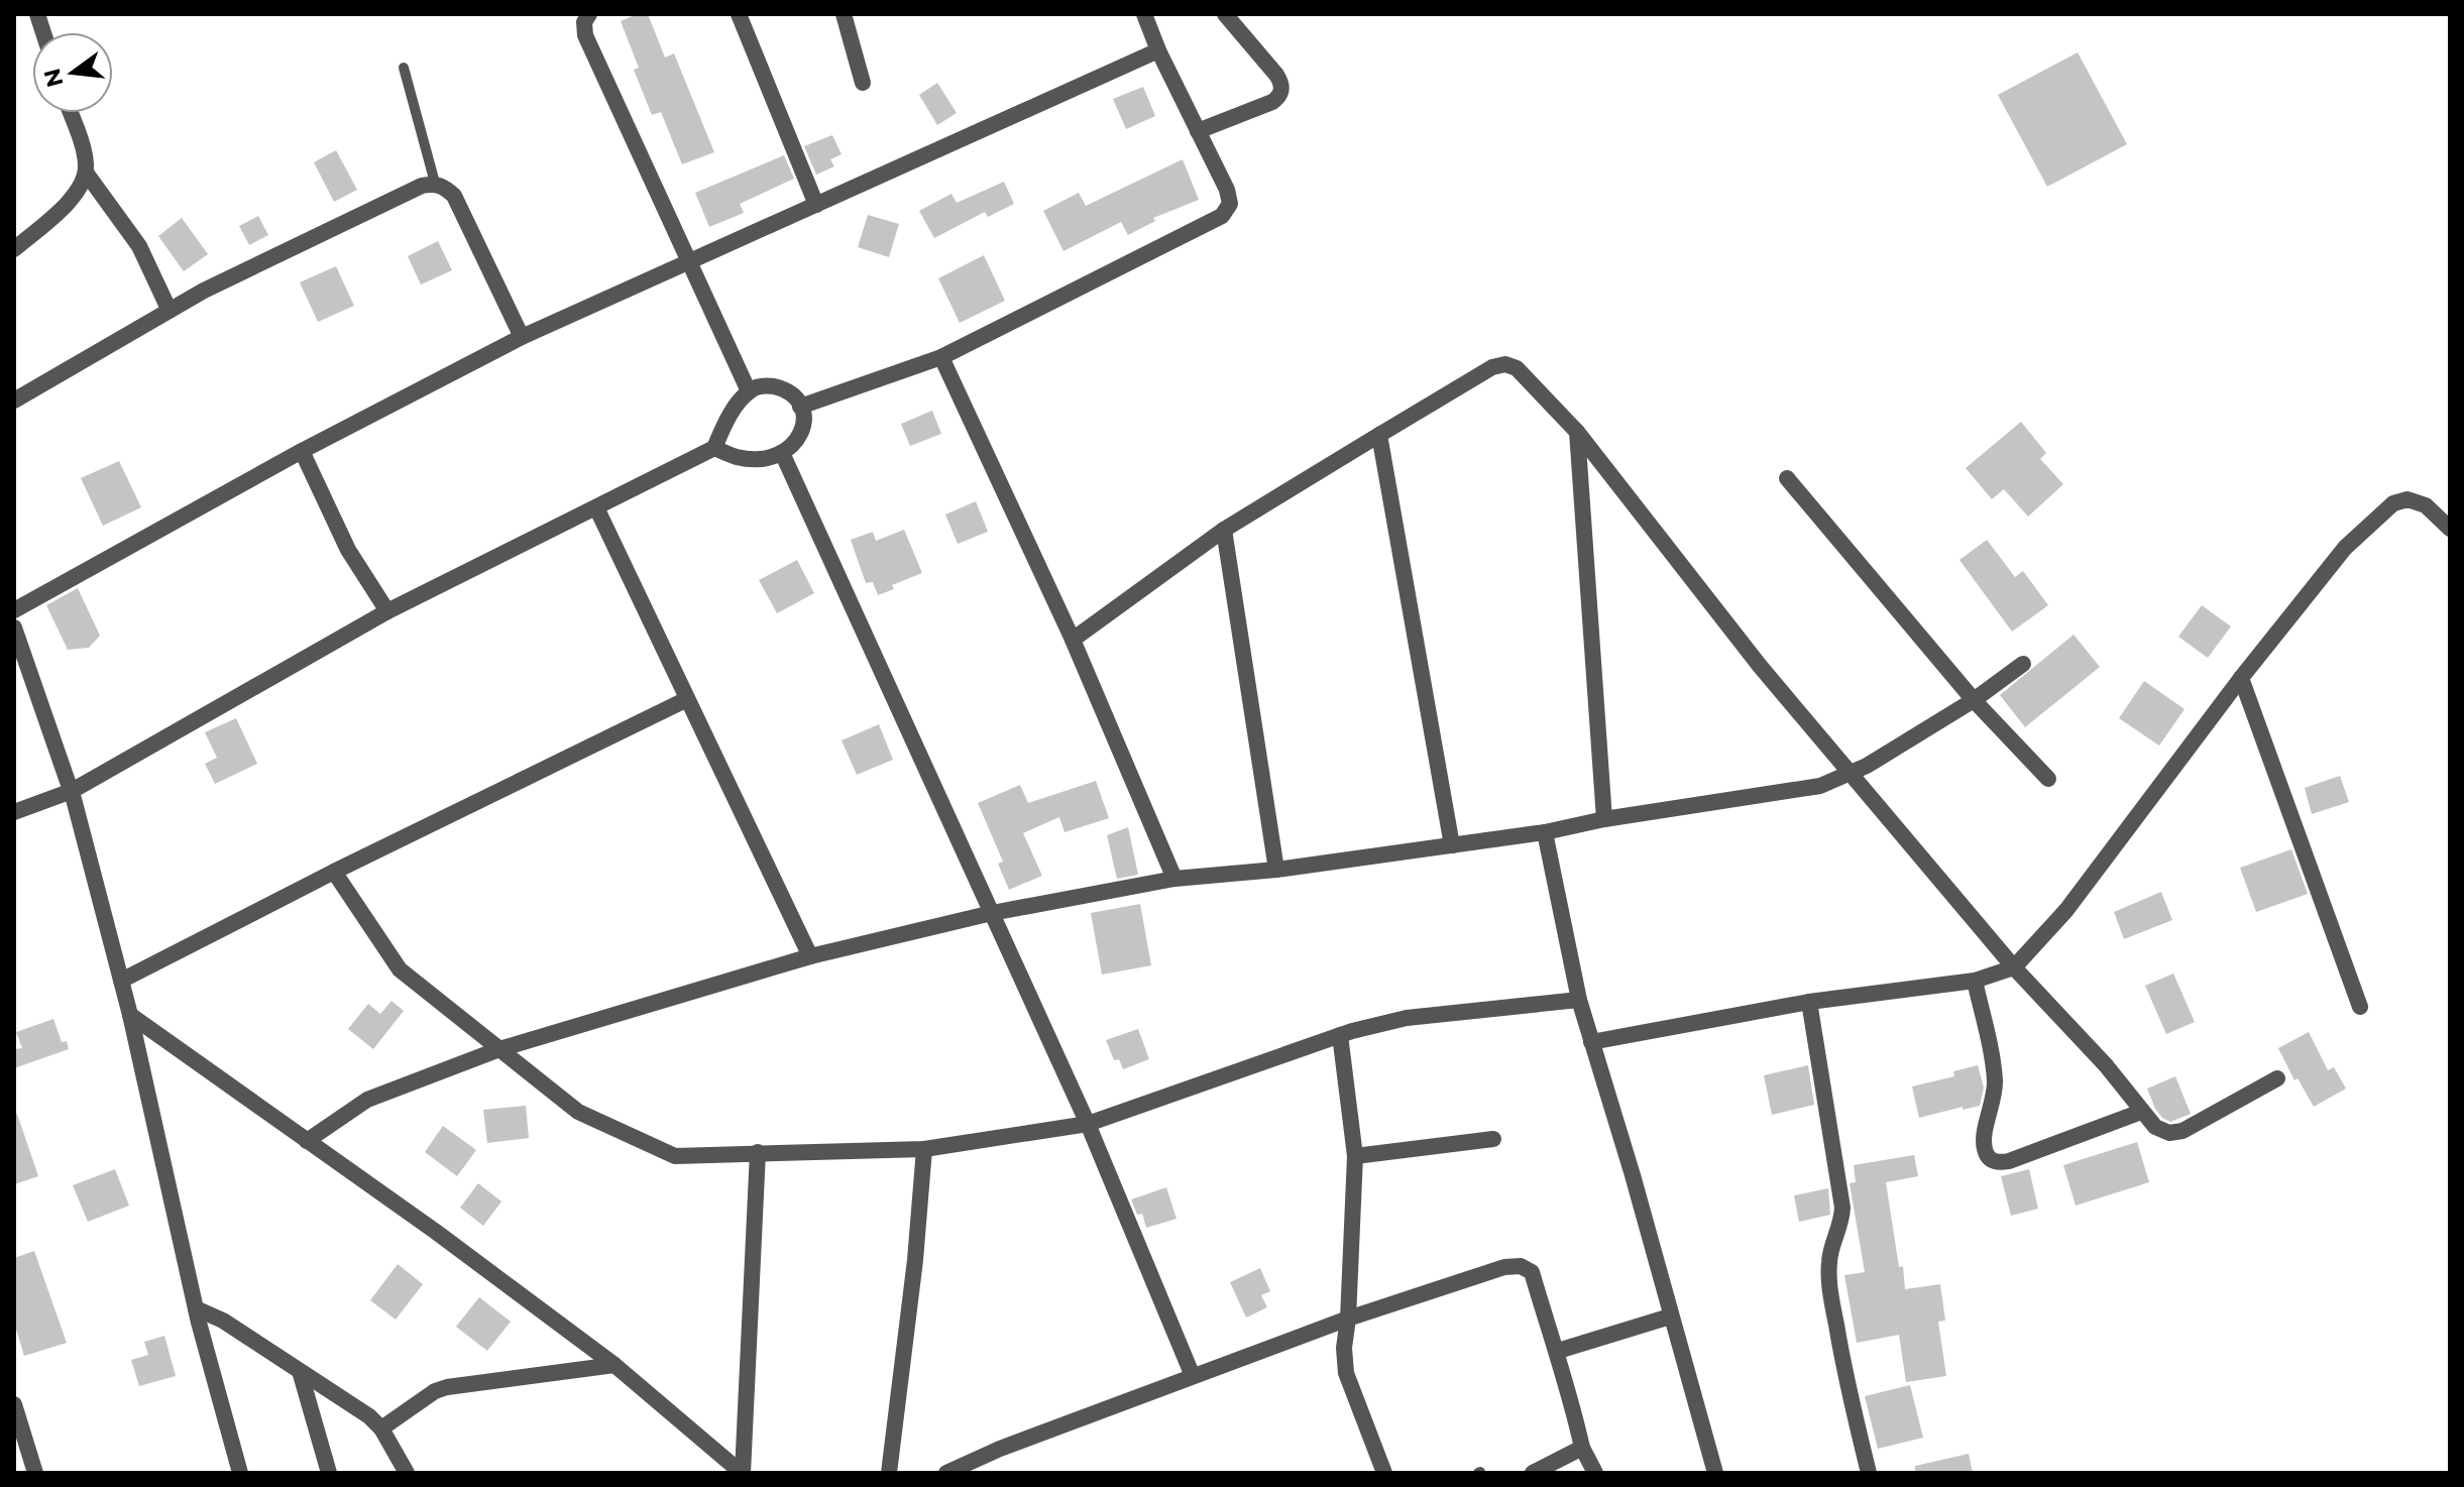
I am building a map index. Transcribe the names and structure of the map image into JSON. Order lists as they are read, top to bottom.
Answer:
{
  "north": "left"
}
